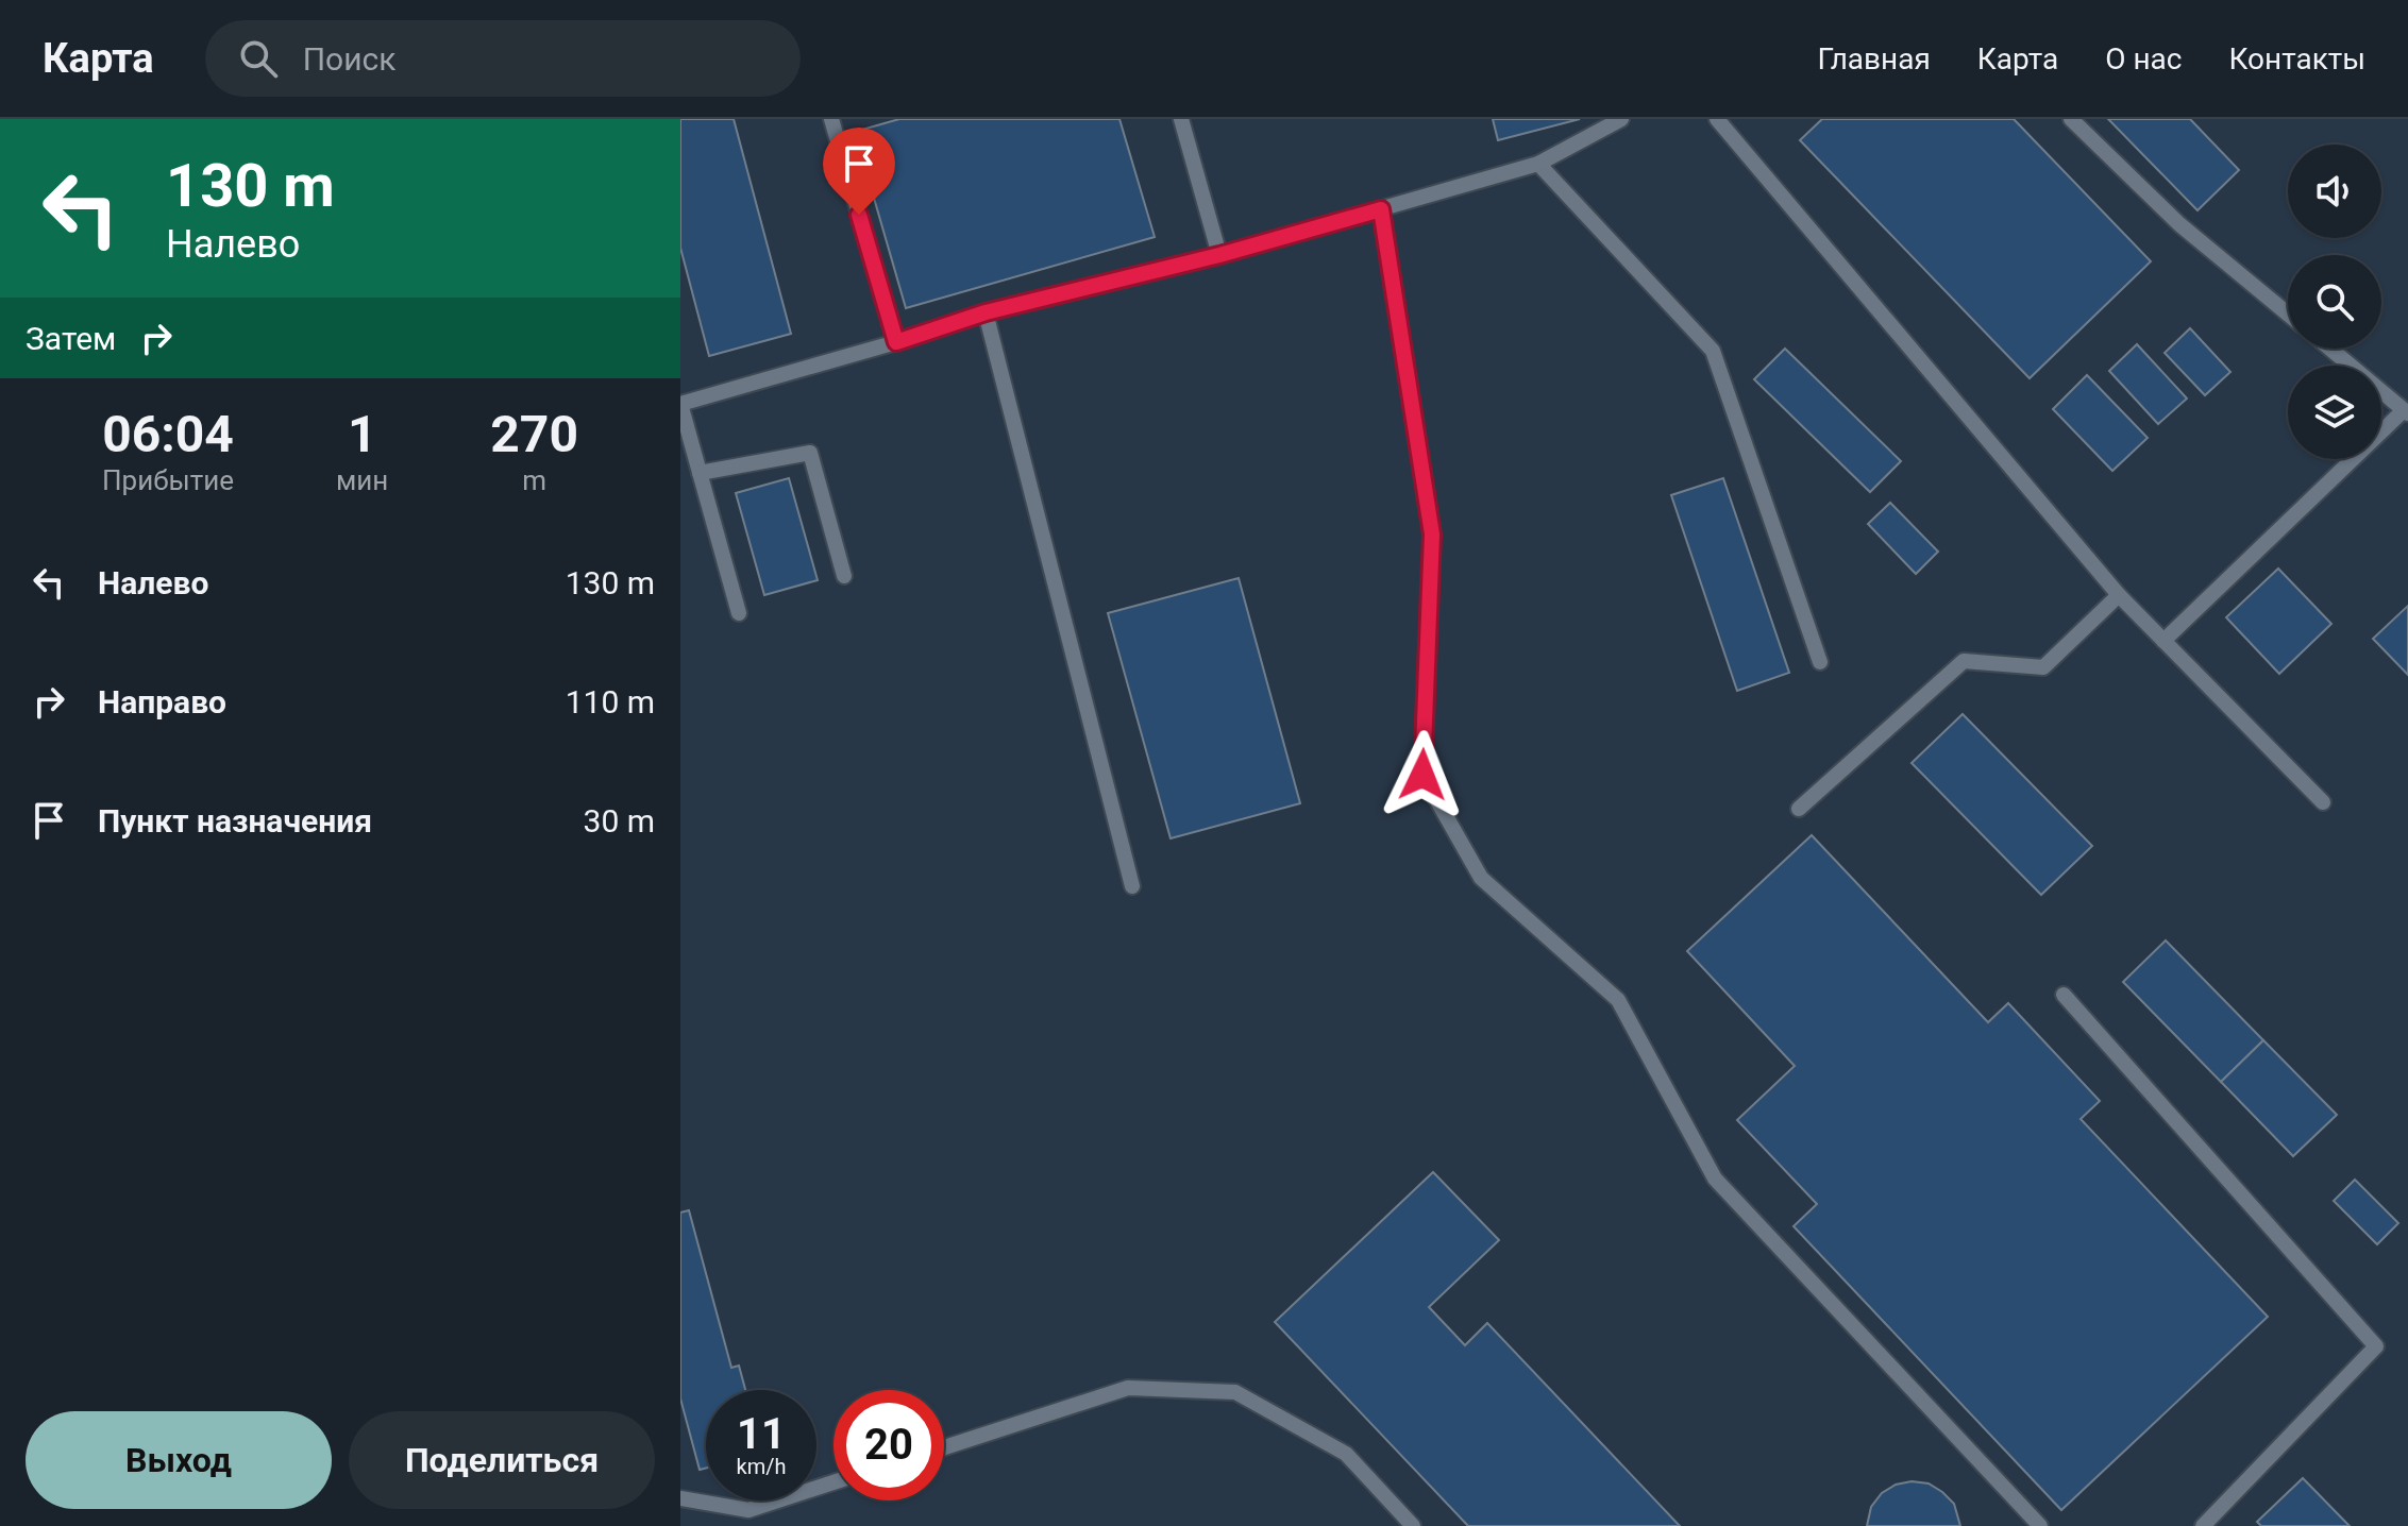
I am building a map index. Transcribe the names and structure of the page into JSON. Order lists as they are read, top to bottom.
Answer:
{
  "page": {
    "header": "Карта",
    "search": "Поиск",
    "nav": [
      "Главная",
      "Карта",
      "О нас",
      "Контакты"
    ],
    "turn": ["130 m", "Налево"],
    "then": "Затем",
    "eta": [
      "06:04",
      "Прибытие",
      "1",
      "мин",
      "270",
      "m"
    ],
    "list": [
      {
        "name": "Налево",
        "value": "130 m"
      },
      {
        "name": "Направо",
        "value": "110 m"
      },
      {
        "name": "Пункт назначения",
        "value": "30 m"
      }
    ],
    "speed": "11 km/h",
    "limit": "20",
    "buttons": ["Выход", "Поделиться"]
  }
}
